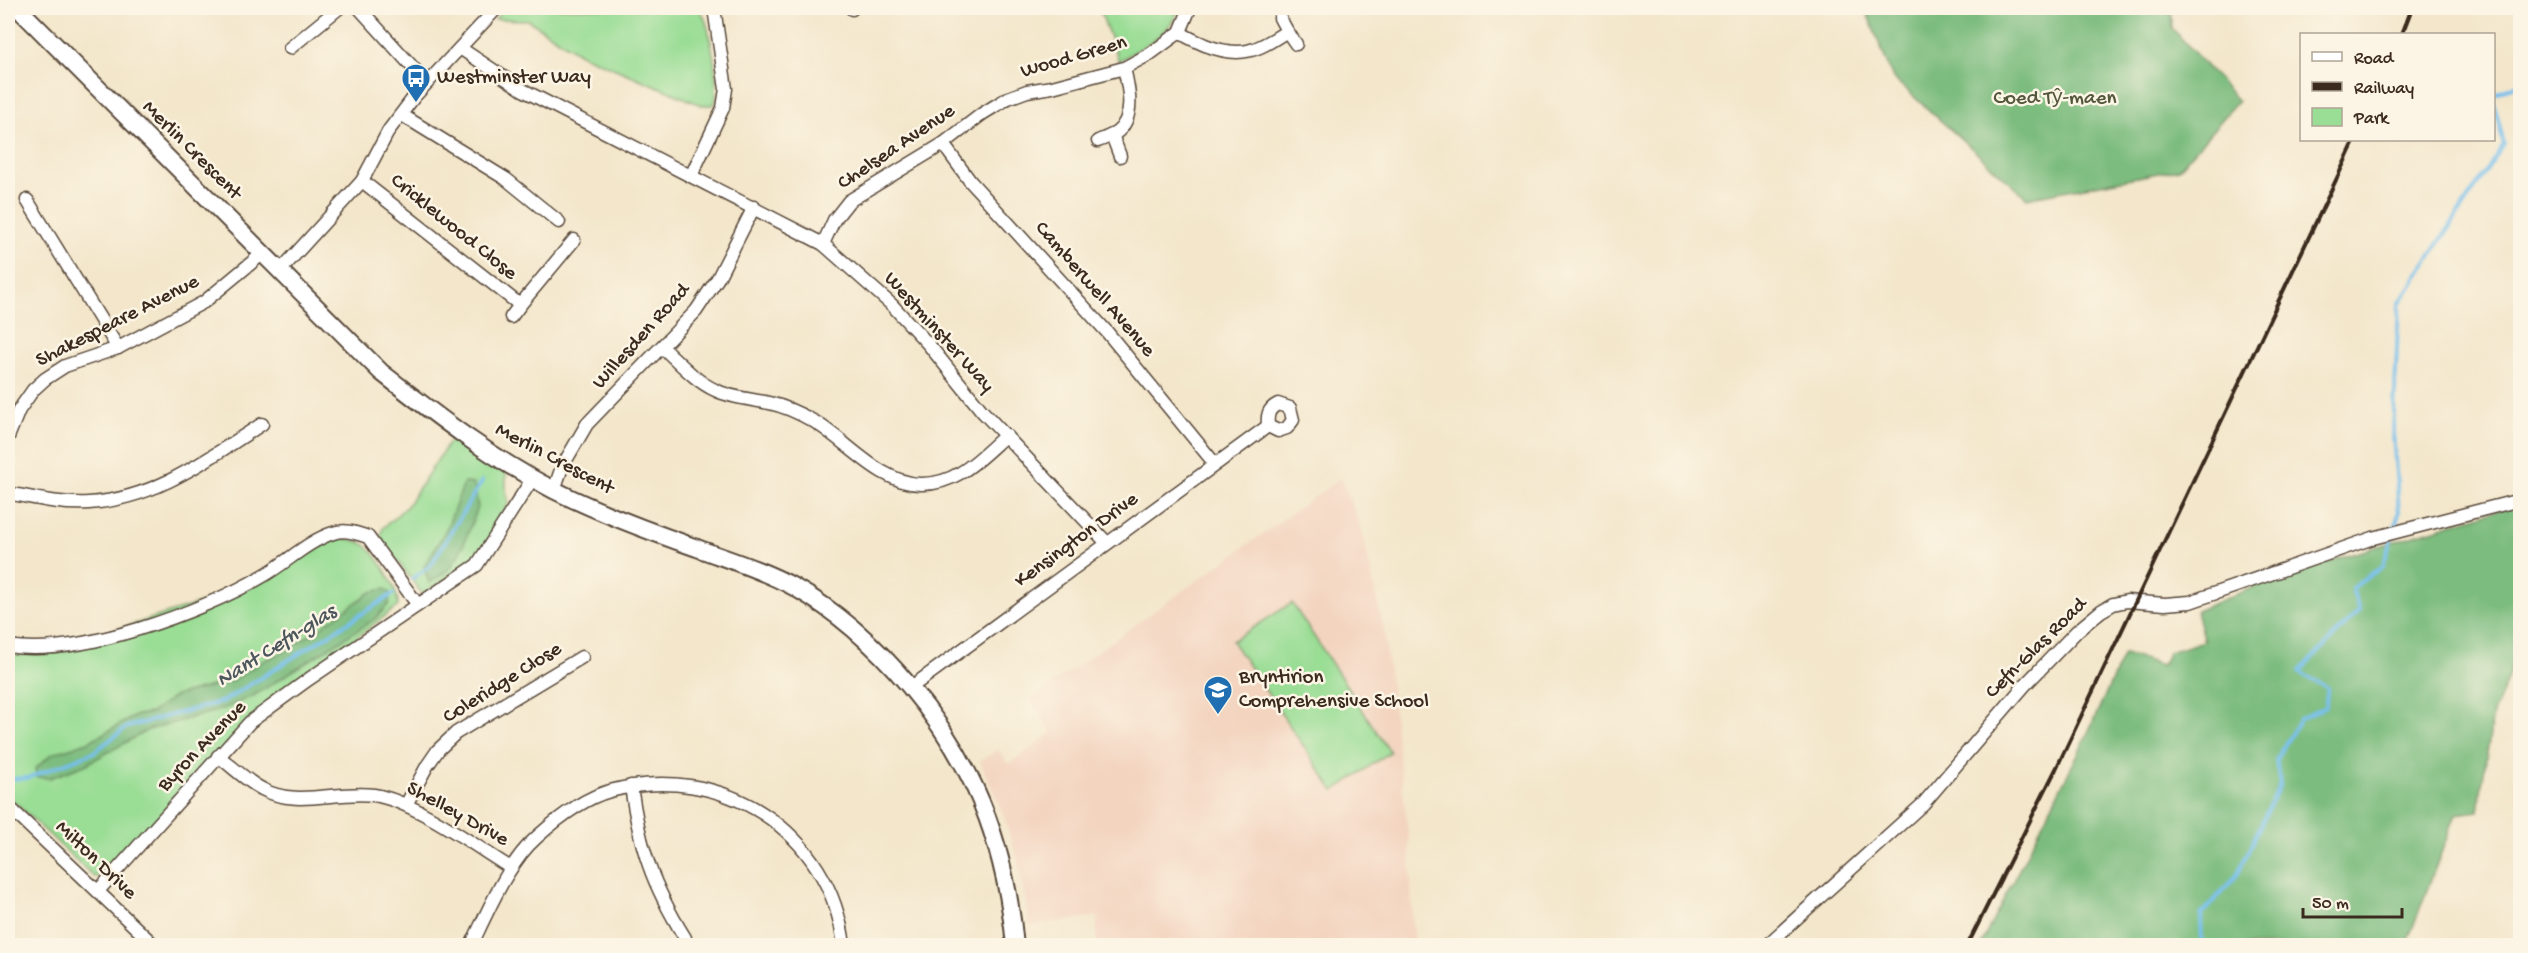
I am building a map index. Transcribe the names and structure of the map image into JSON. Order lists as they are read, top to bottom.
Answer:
{
  "streets": {
    "street": [
      "Wood Green",
      "Chelsea Avenue",
      "Merlin Crescent",
      "Cricklewood Close",
      "Camberwell Avenue",
      "Shakespeare Avenue",
      "Westminster Way",
      "Willesden Road",
      "Kensington Drive",
      "Cefn-Glas Road",
      "Coleridge Close",
      "Byron Avenue",
      "Shelley Drive",
      "Milton Drive"
    ]
  },
  "crossings": [
    ["Wood Green", "Chelsea Avenue"],
    ["Chelsea Avenue", "Camberwell Avenue"],
    ["Chelsea Avenue", "Westminster Way"],
    ["Merlin Crescent", "Shakespeare Avenue"],
    ["Merlin Crescent", "Willesden Road"],
    ["Merlin Crescent", "Kensington Drive"],
    ["Merlin Crescent", "Byron Avenue"],
    ["Camberwell Avenue", "Kensington Drive"],
    ["Westminster Way", "Willesden Road"],
    ["Westminster Way", "Kensington Drive"],
    ["Coleridge Close", "Shelley Drive"],
    ["Byron Avenue", "Shelley Drive"],
    ["Byron Avenue", "Milton Drive"]
  ],
  "water": ["Nant Cefn-glas"],
  "parks": ["Coed Tŷ-maen"],
  "places": {
    "bus stop": ["Westminster Way"],
    "school or university": ["Bryntirion Comprehensive School"]
  },
  "legend": ["Road", "Railway", "Park"],
  "scale_bar": "50 m"
}
